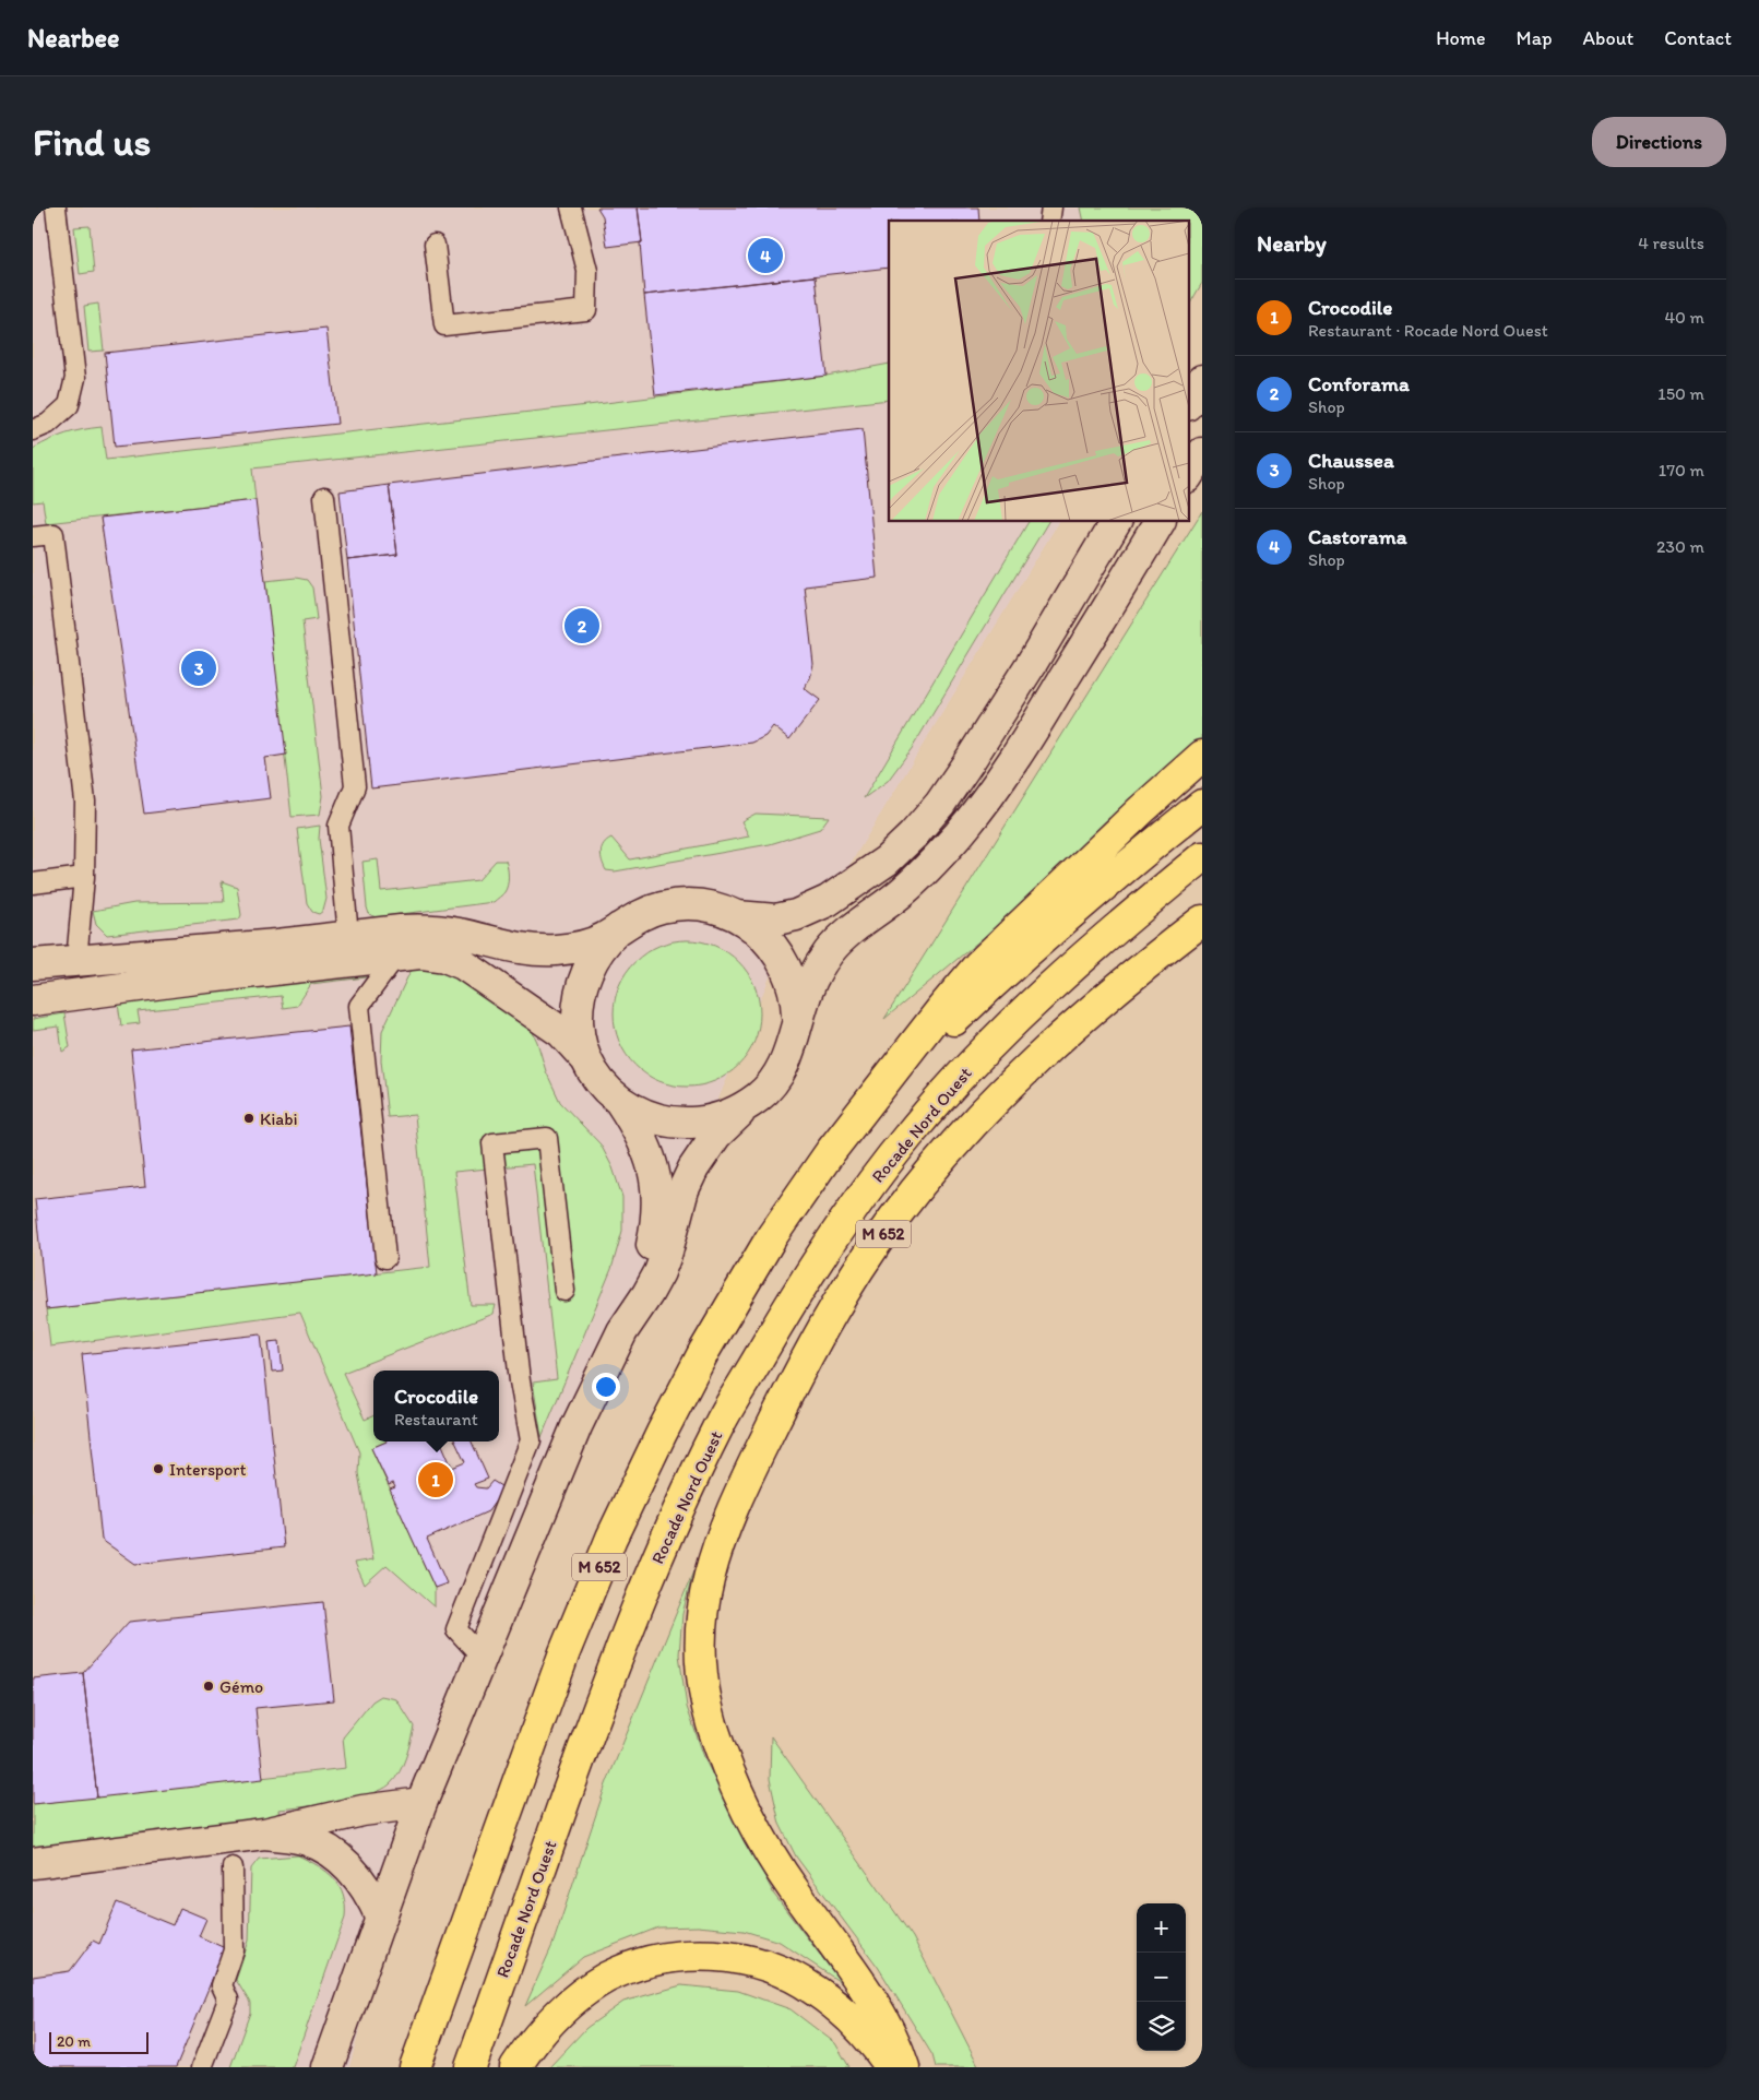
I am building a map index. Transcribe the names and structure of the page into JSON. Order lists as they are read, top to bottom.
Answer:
{
  "streets": {
    "highway": ["Rocade Nord Ouest", "M 652"]
  },
  "crossings": [
    ["Rocade Nord Ouest", "M 652"]
  ],
  "places": ["Kiabi", "Intersport", "Gémo"],
  "scale_bar": "20 m",
  "page": {
    "header": "Nearbee",
    "nav": [
      "Home",
      "Map",
      "About",
      "Contact"
    ],
    "buttons": "Directions",
    "title": "Find us",
    "heading": ["Nearby", "4 results"],
    "pins": [
      "4",
      "2",
      "3",
      "1"
    ],
    "list": [
      {
        "mark": "1",
        "name": "Crocodile",
        "note": "Restaurant · Rocade Nord Ouest",
        "value": "40 m"
      },
      {
        "mark": "2",
        "name": "Conforama",
        "note": "Shop",
        "value": "150 m"
      },
      {
        "mark": "3",
        "name": "Chaussea",
        "note": "Shop",
        "value": "170 m"
      },
      {
        "mark": "4",
        "name": "Castorama",
        "note": "Shop",
        "value": "230 m"
      }
    ],
    "popup": ["Crocodile", "Restaurant"],
    "map_buttons": ["+", "−"],
    "scale": "20 m"
  }
}
